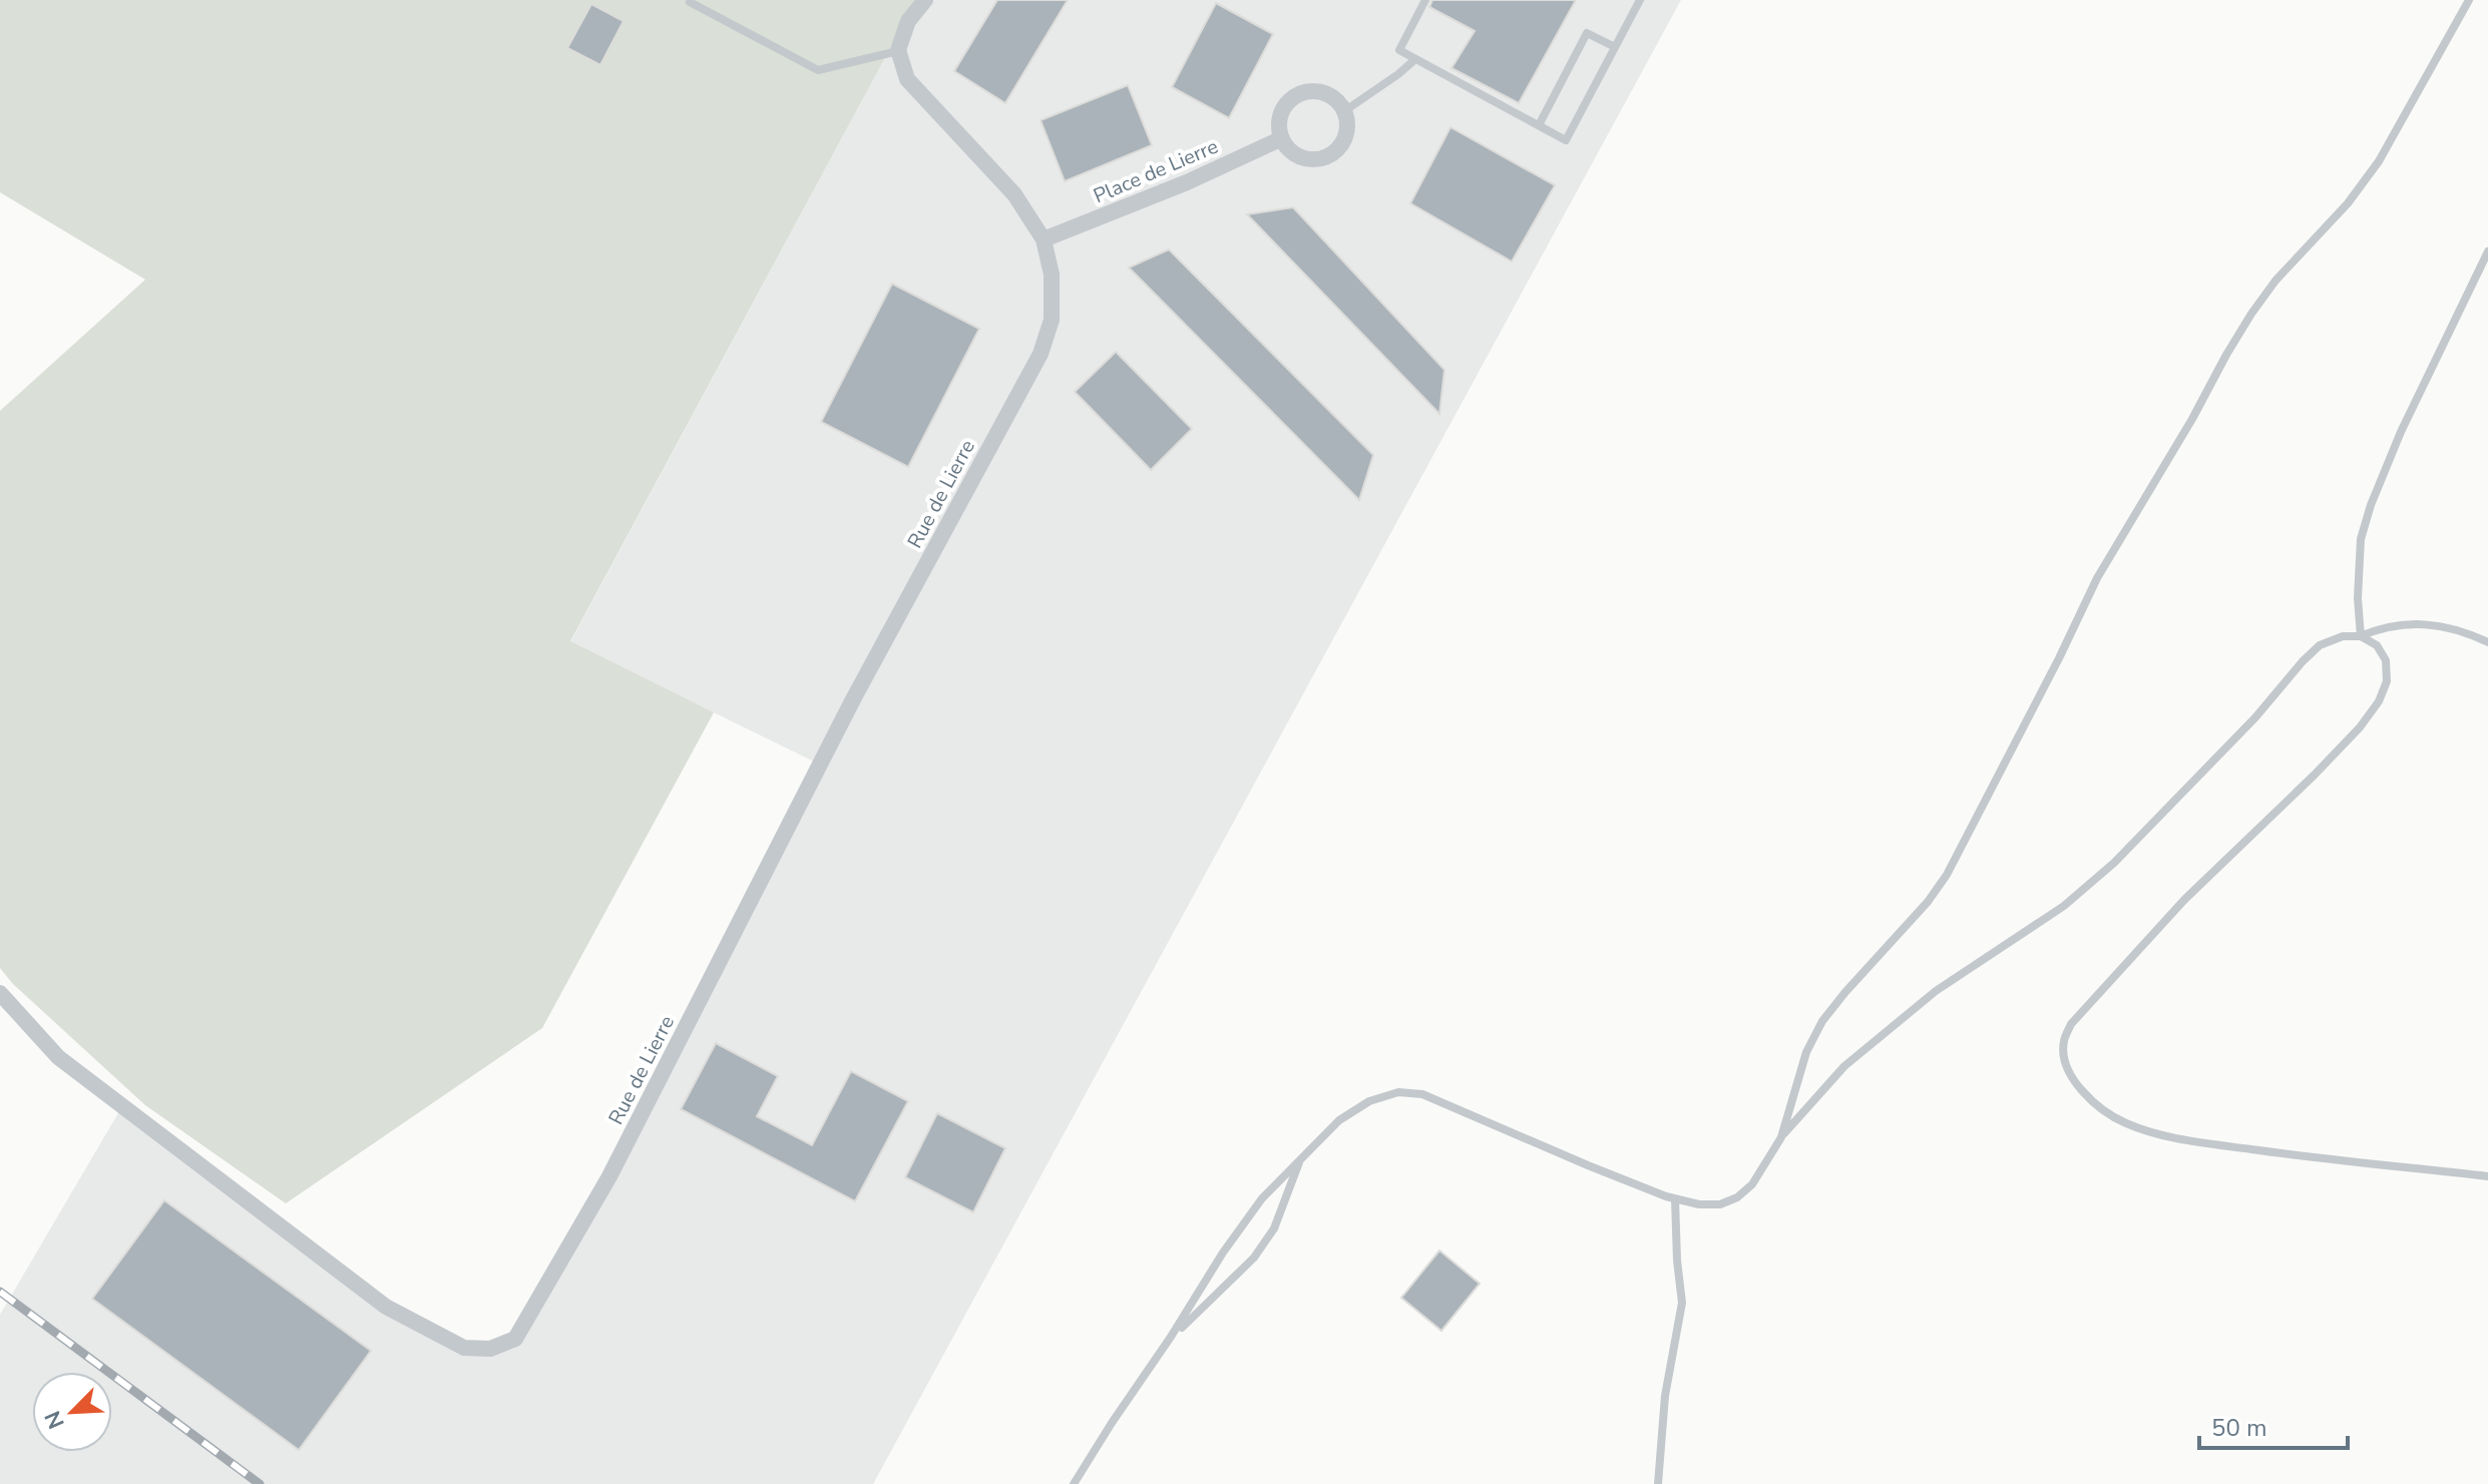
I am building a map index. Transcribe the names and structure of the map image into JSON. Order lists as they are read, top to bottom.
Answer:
{
  "streets": {
    "street": ["Place de Lierre", "Rue de Lierre"]
  },
  "crossings": [
    ["Place de Lierre", "Rue de Lierre"]
  ],
  "scale_bar": "50 m",
  "north": "bottom left"
}
